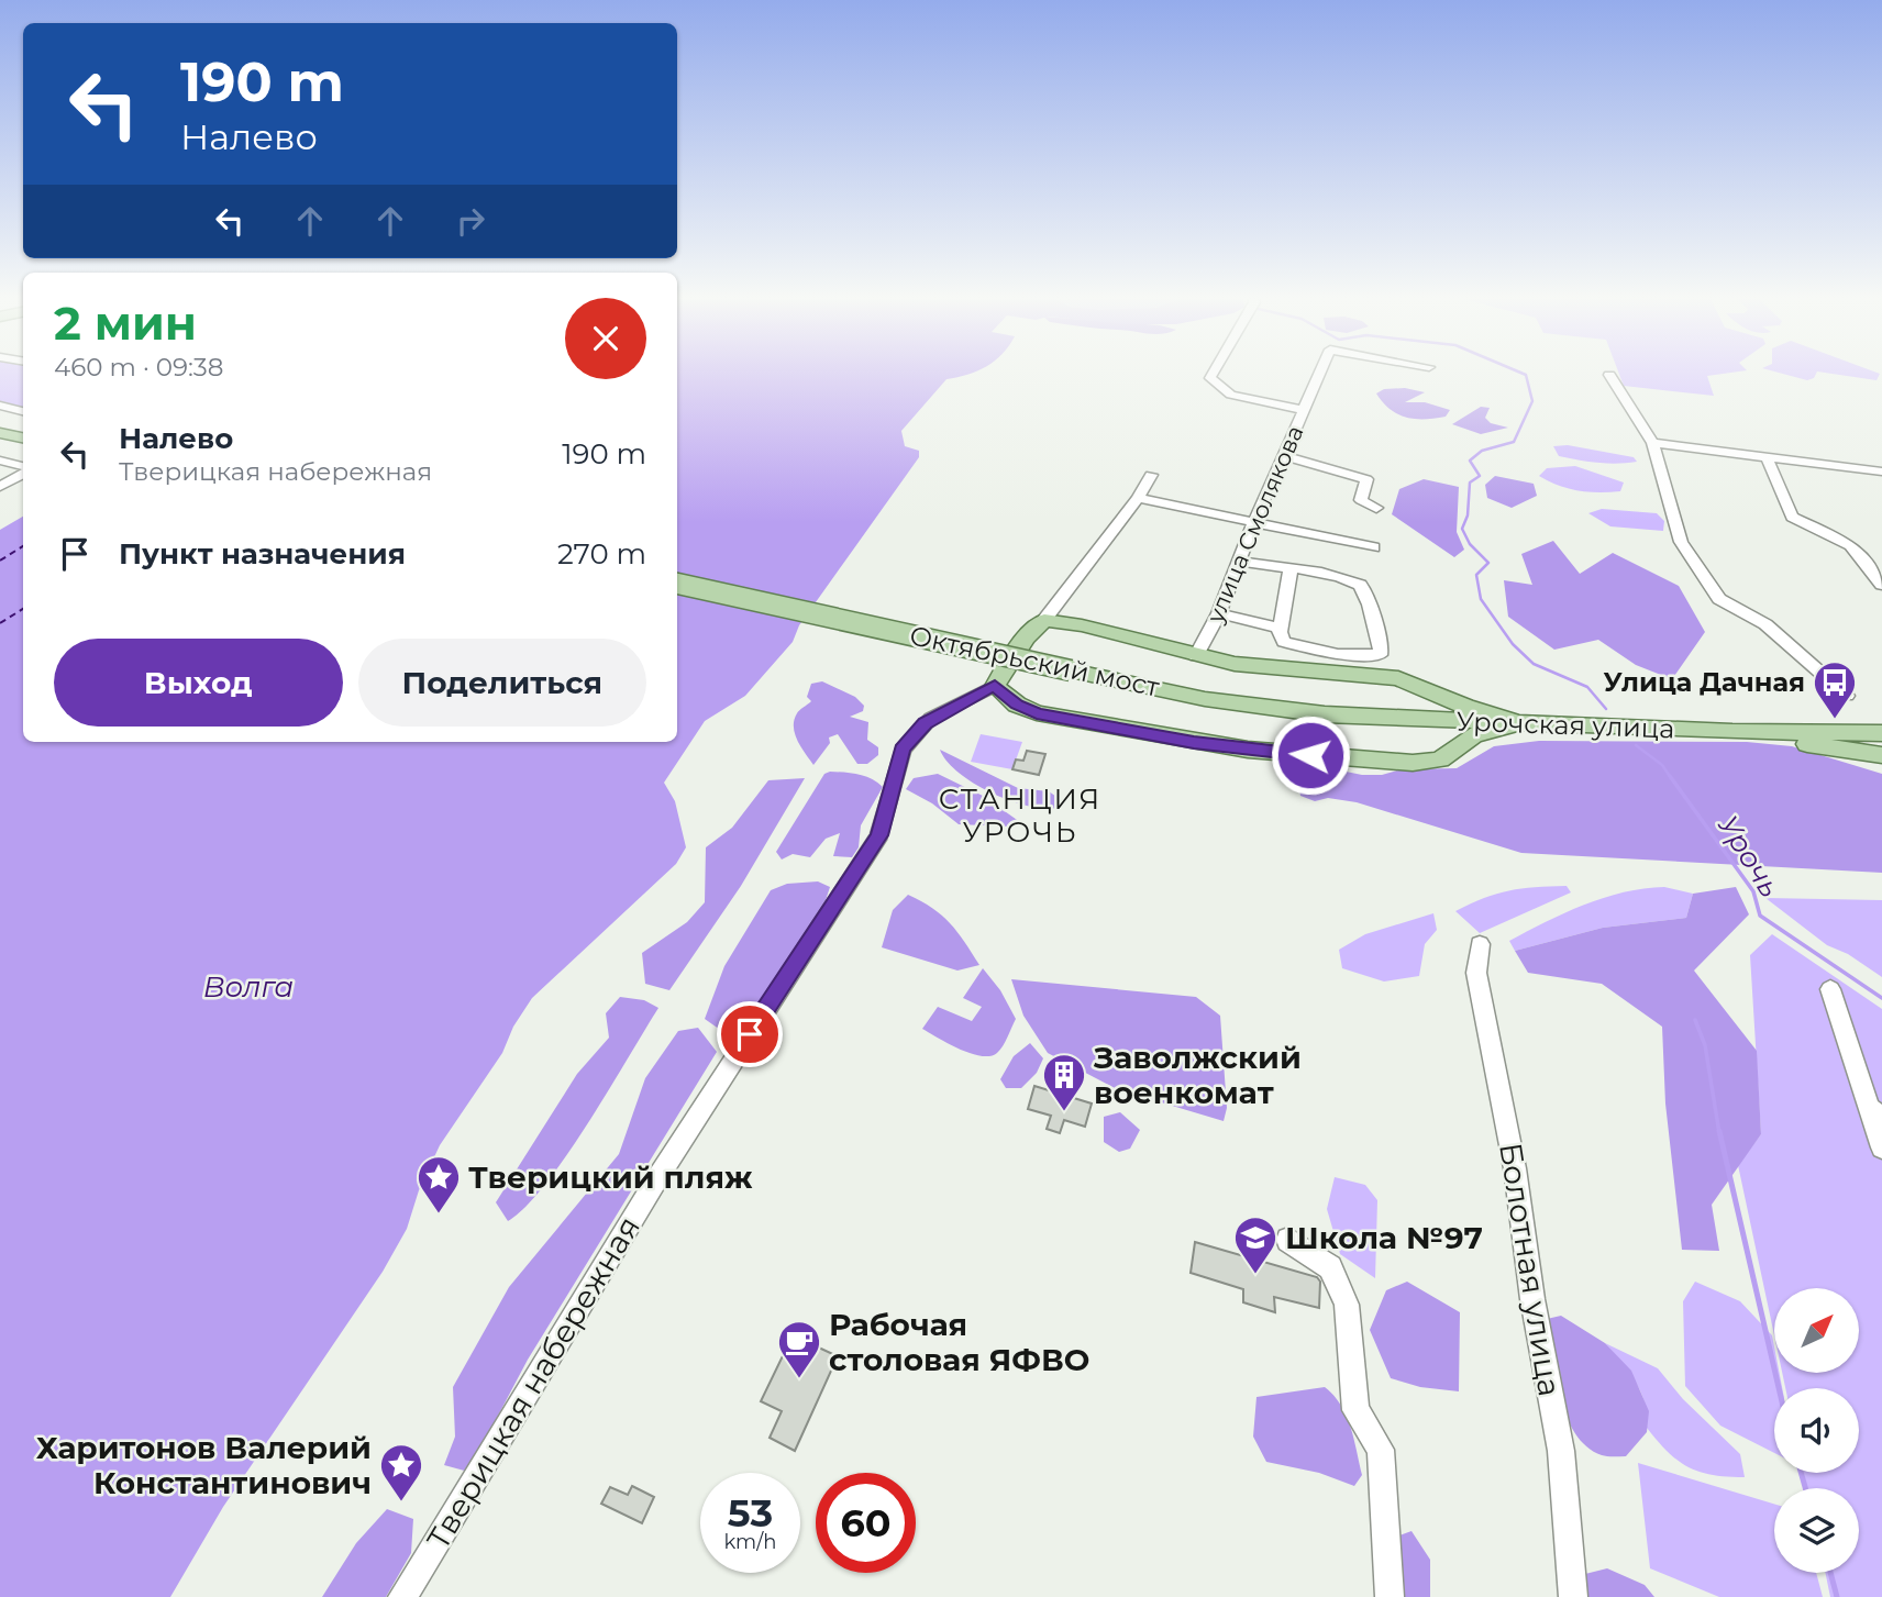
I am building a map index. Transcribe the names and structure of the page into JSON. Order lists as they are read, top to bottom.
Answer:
{
  "streets": {
    "main road": ["Октябрьский мост", "Урочская улица"],
    "street": ["улица Смолякова", "Болотная улица", "Тверицкая набережная"]
  },
  "crossings": [
    ["Октябрьский мост", "Урочская улица"]
  ],
  "districts": ["СТАНЦИЯ УРОЧЬ"],
  "water": ["Урочь", "Волга"],
  "places": {
    "bus stop": ["Улица Дачная"],
    "building": ["Заволжский военкомат"],
    "place": ["Тверицкий пляж", "Харитонов Валерий Константинович"],
    "school or university": ["Школа №97"],
    "cafe": ["Рабочая столовая ЯФВО"]
  },
  "north": "top right",
  "page": {
    "turn": ["190 m", "Налево"],
    "heading": ["2 мин", "460 m · 09:38"],
    "list": [
      {
        "name": "Налево",
        "note": "Тверицкая набережная",
        "value": "190 m"
      },
      {
        "name": "Пункт назначения",
        "value": "270 m"
      }
    ],
    "buttons": ["Выход", "Поделиться"],
    "speed": "53 km/h",
    "limit": "60"
  }
}
